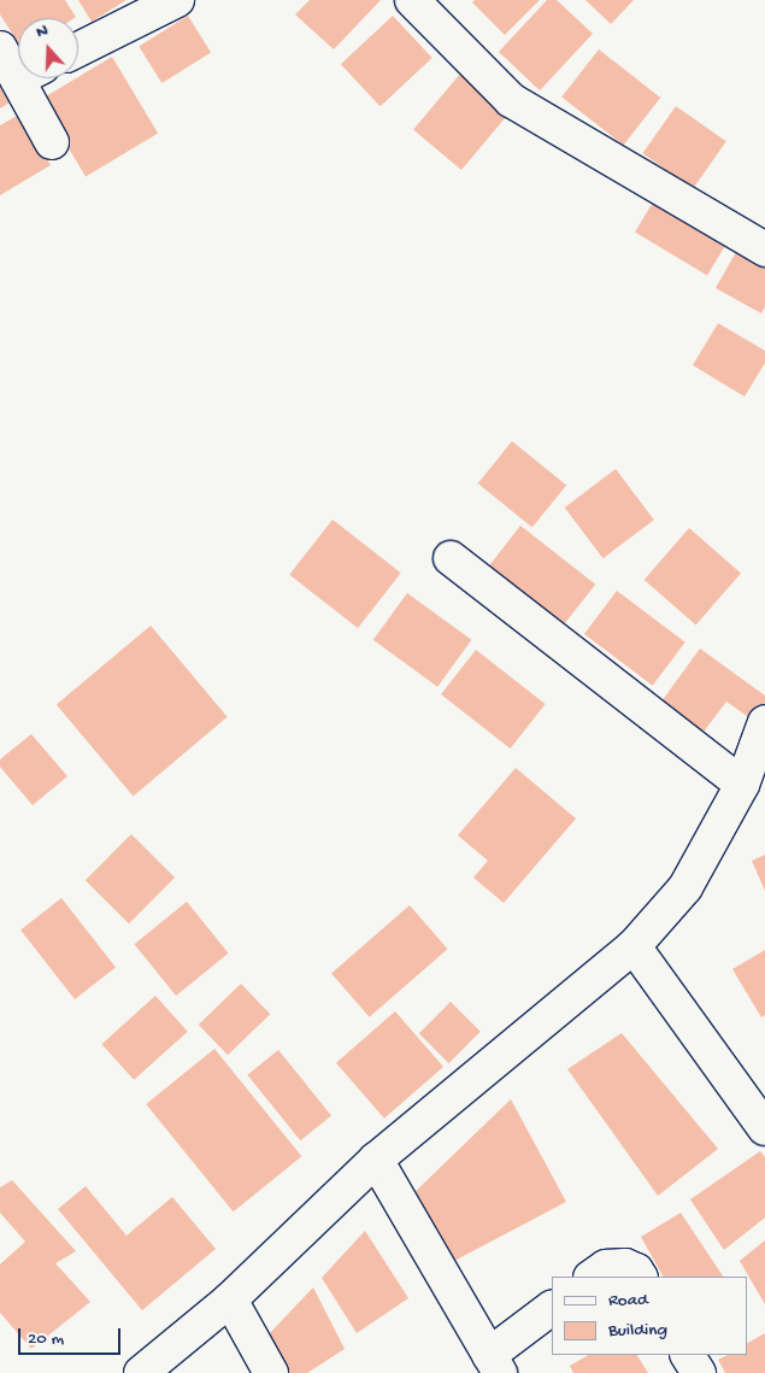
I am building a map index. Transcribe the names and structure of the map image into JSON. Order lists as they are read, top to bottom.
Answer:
{
  "legend": ["Road", "Building"],
  "scale_bar": "20 m",
  "north": "top"
}
